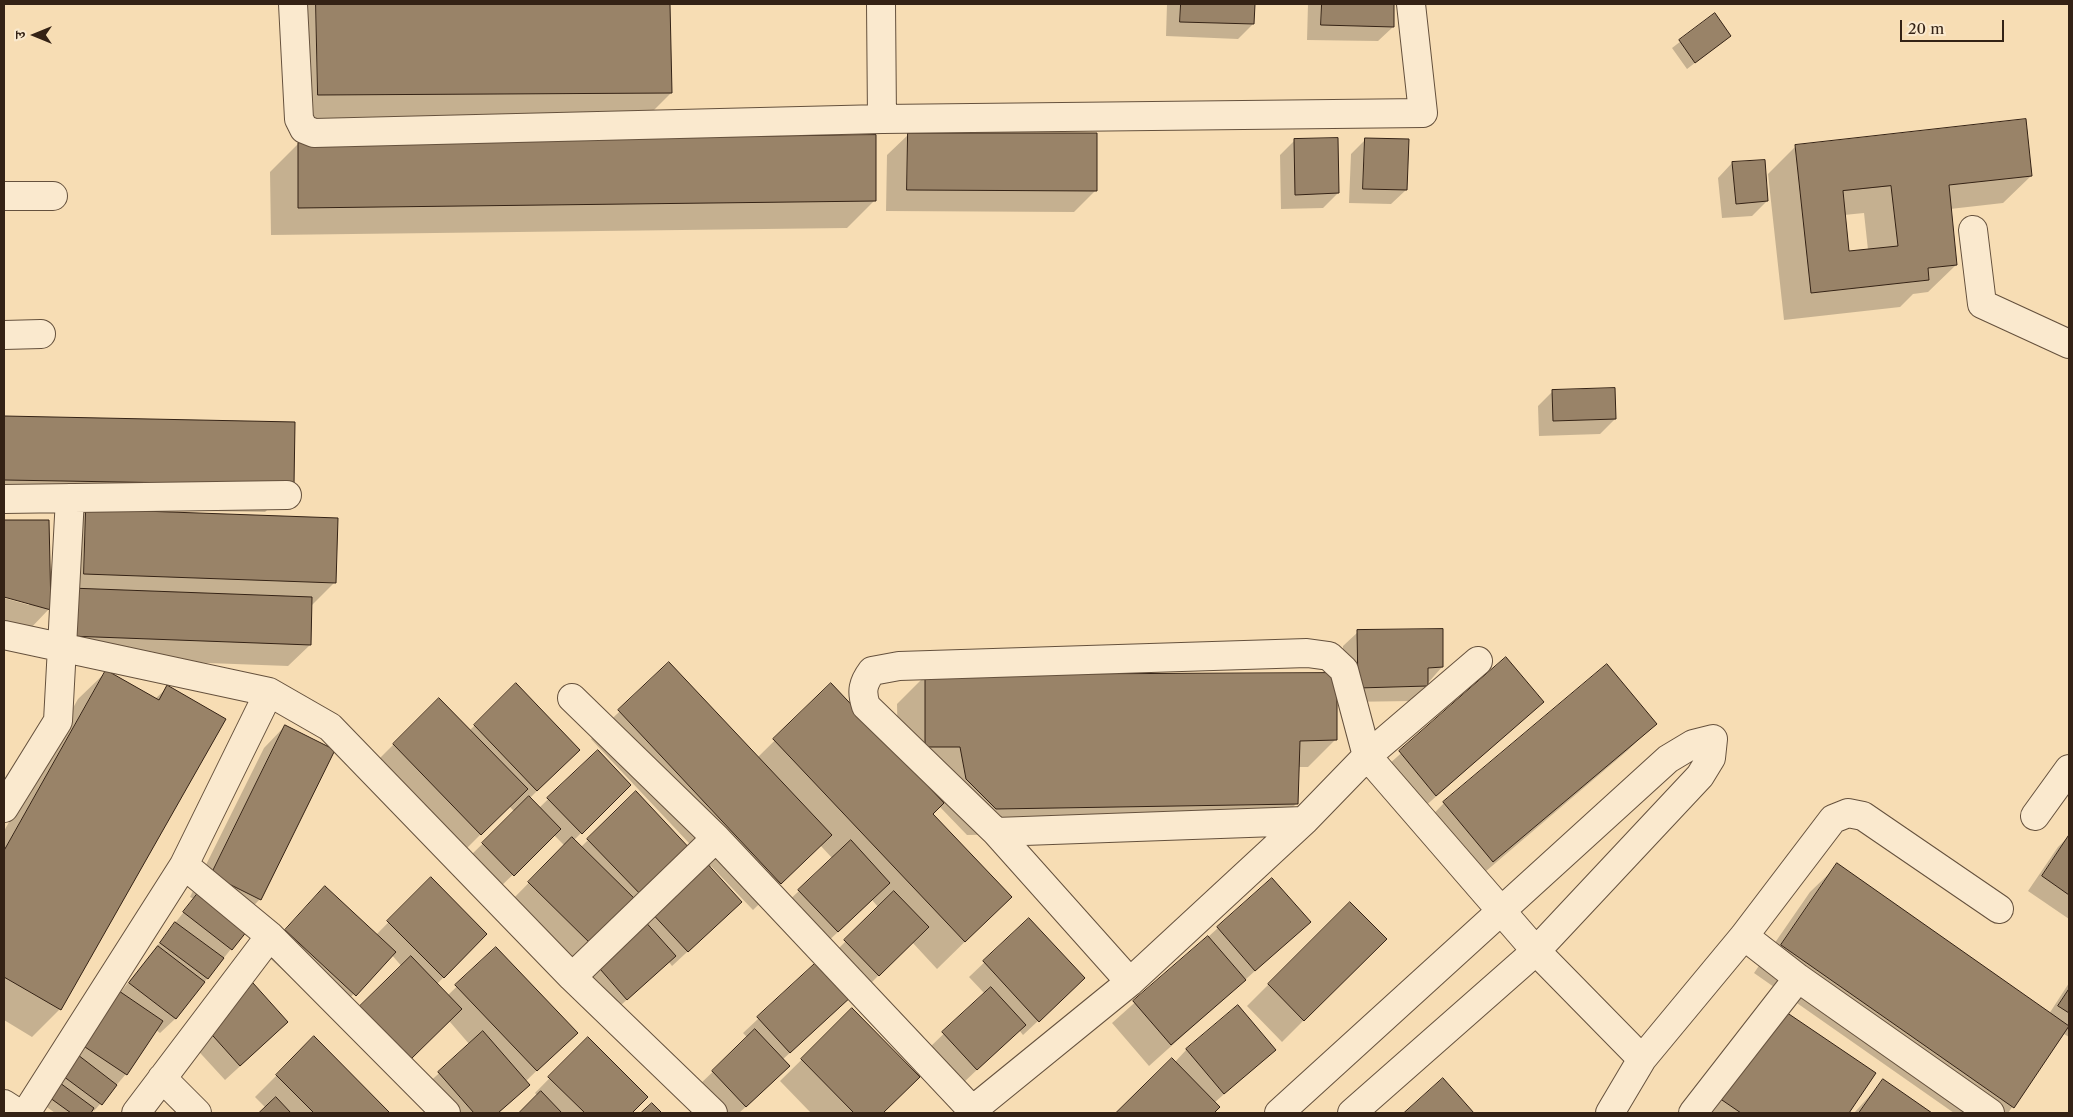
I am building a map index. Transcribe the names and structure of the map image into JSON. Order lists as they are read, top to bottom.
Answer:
{
  "scale_bar": "20 m",
  "north": "left"
}
